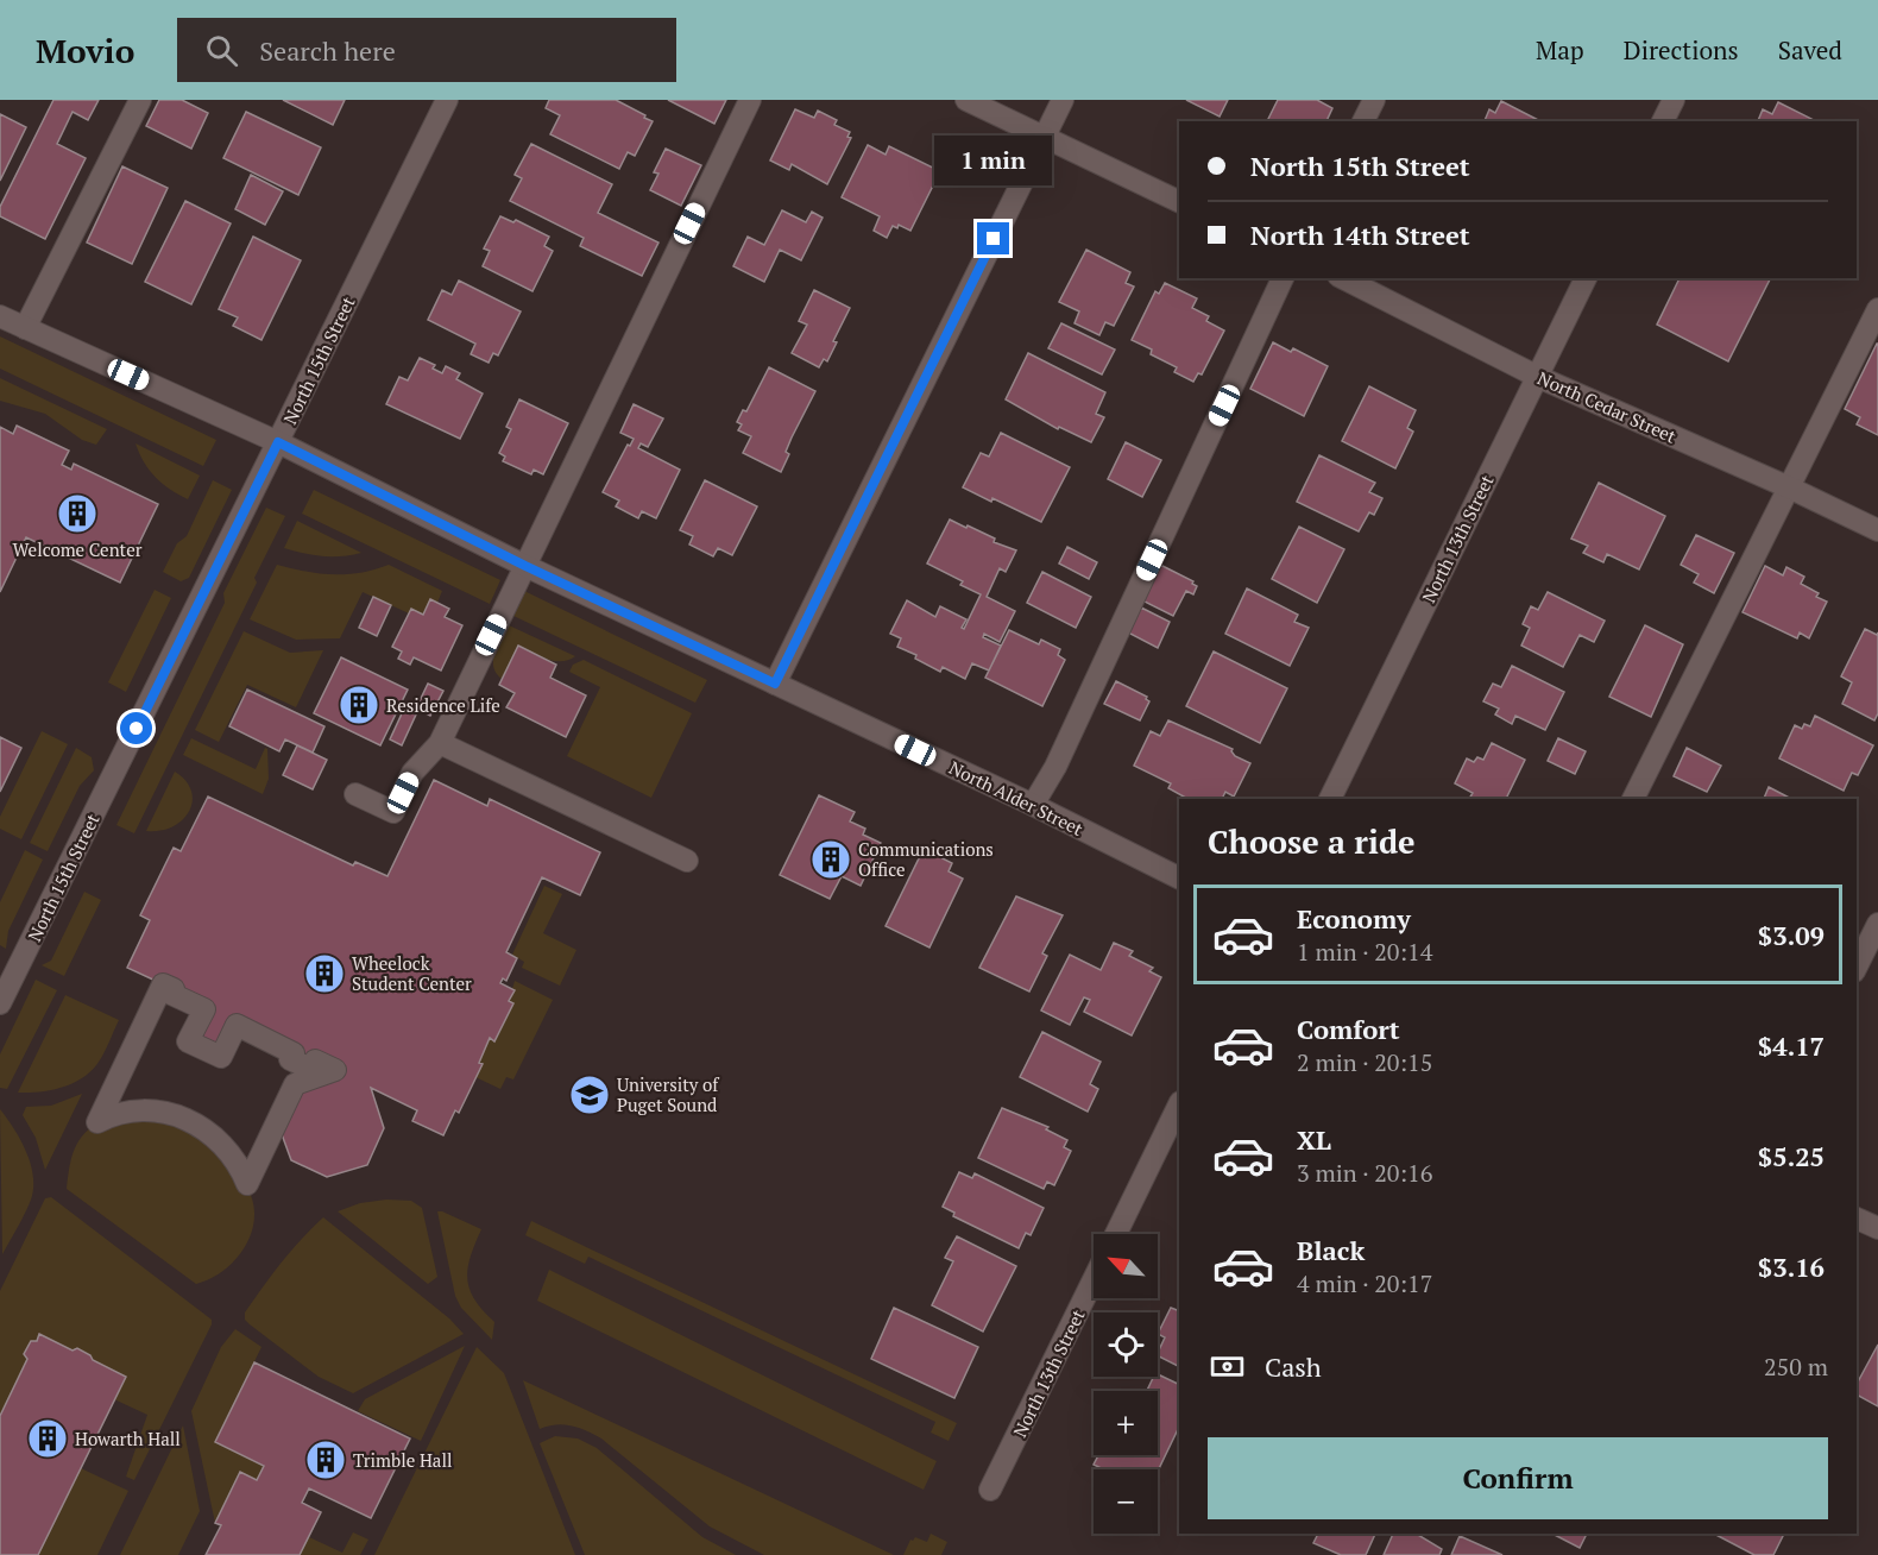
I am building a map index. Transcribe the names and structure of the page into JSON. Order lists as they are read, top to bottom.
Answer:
{
  "streets": {
    "street": [
      "North 15th Street",
      "North Cedar Street",
      "North 13th Street",
      "North Alder Street"
    ]
  },
  "crossings": [
    ["North 15th Street", "North Alder Street"],
    ["North Cedar Street", "North 13th Street"]
  ],
  "places": {
    "building": [
      "Welcome Center",
      "Residence Life",
      "Communications Office",
      "Wheelock Student Center",
      "Howarth Hall",
      "Trimble Hall"
    ],
    "school or university": ["University of Puget Sound"]
  },
  "north": "top left",
  "page": {
    "header": "Movio",
    "search": "Search here",
    "nav": ["Map", "Directions", "Saved"],
    "banner": ["North 15th Street", "North 14th Street"],
    "bubble": "1 min",
    "heading": "Choose a ride",
    "list": [
      {
        "name": "Economy",
        "note": "1 min · 20:14",
        "value": "$3.09"
      },
      {
        "name": "Comfort",
        "note": "2 min · 20:15",
        "value": "$4.17"
      },
      {
        "name": "XL",
        "note": "3 min · 20:16",
        "value": "$5.25"
      },
      {
        "name": "Black",
        "note": "4 min · 20:17",
        "value": "$3.16"
      }
    ],
    "map_buttons": ["+", "−"],
    "pay": ["Cash", "250 m"],
    "buttons": "Confirm"
  }
}
